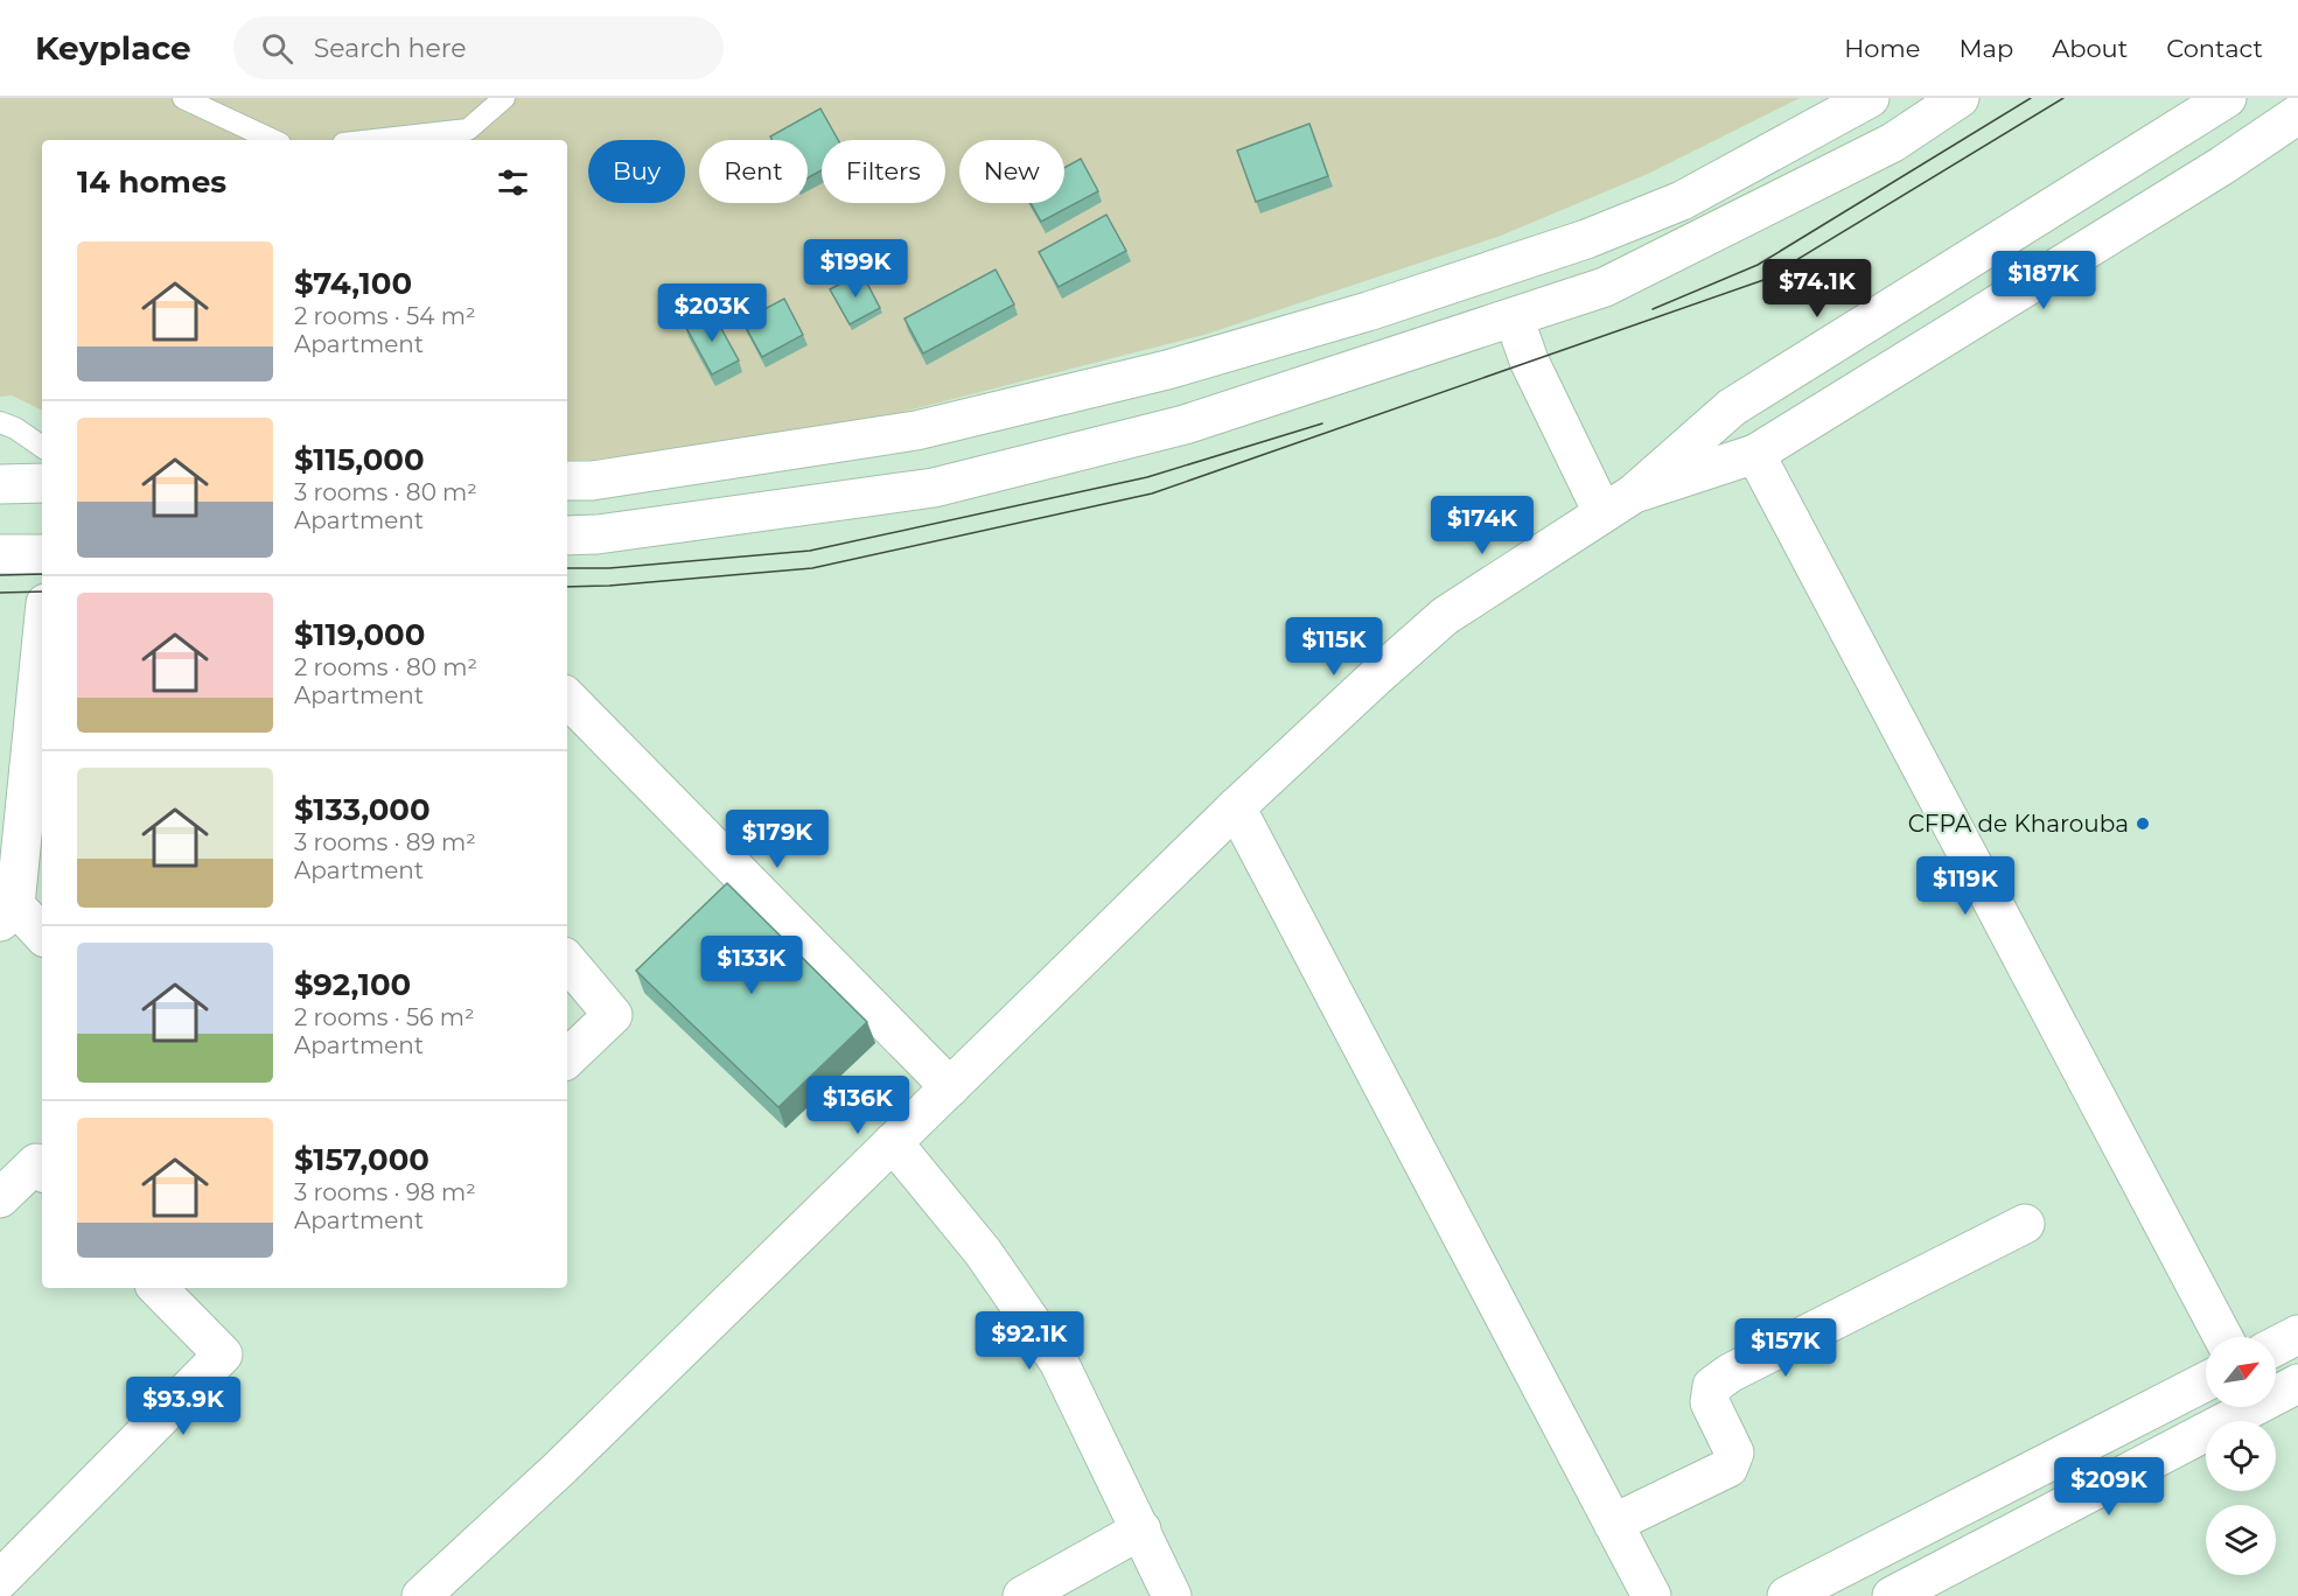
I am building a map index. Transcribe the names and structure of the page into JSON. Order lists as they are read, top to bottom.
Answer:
{
  "places": ["CFPA de Kharouba"],
  "north": "top right",
  "page": {
    "header": "Keyplace",
    "search": "Search here",
    "nav": [
      "Home",
      "Map",
      "About",
      "Contact"
    ],
    "chip": [
      "Buy",
      "Rent",
      "Filters",
      "New"
    ],
    "heading": "14 homes",
    "list": [
      {
        "name": "$74,100",
        "note": "2 rooms · 54 m² · Apartment"
      },
      {
        "name": "$115,000",
        "note": "3 rooms · 80 m² · Apartment"
      },
      {
        "name": "$119,000",
        "note": "2 rooms · 80 m² · Apartment"
      },
      {
        "name": "$133,000",
        "note": "3 rooms · 89 m² · Apartment"
      },
      {
        "name": "$92,100",
        "note": "2 rooms · 56 m² · Apartment"
      },
      {
        "name": "$157,000",
        "note": "3 rooms · 98 m² · Apartment"
      }
    ],
    "price": [
      "$199K",
      "$187K",
      "$74.1K",
      "$203K",
      "$174K",
      "$115K",
      "$179K",
      "$119K",
      "$133K",
      "$136K",
      "$92.1K",
      "$157K",
      "$93.9K",
      "$209K"
    ]
  }
}
